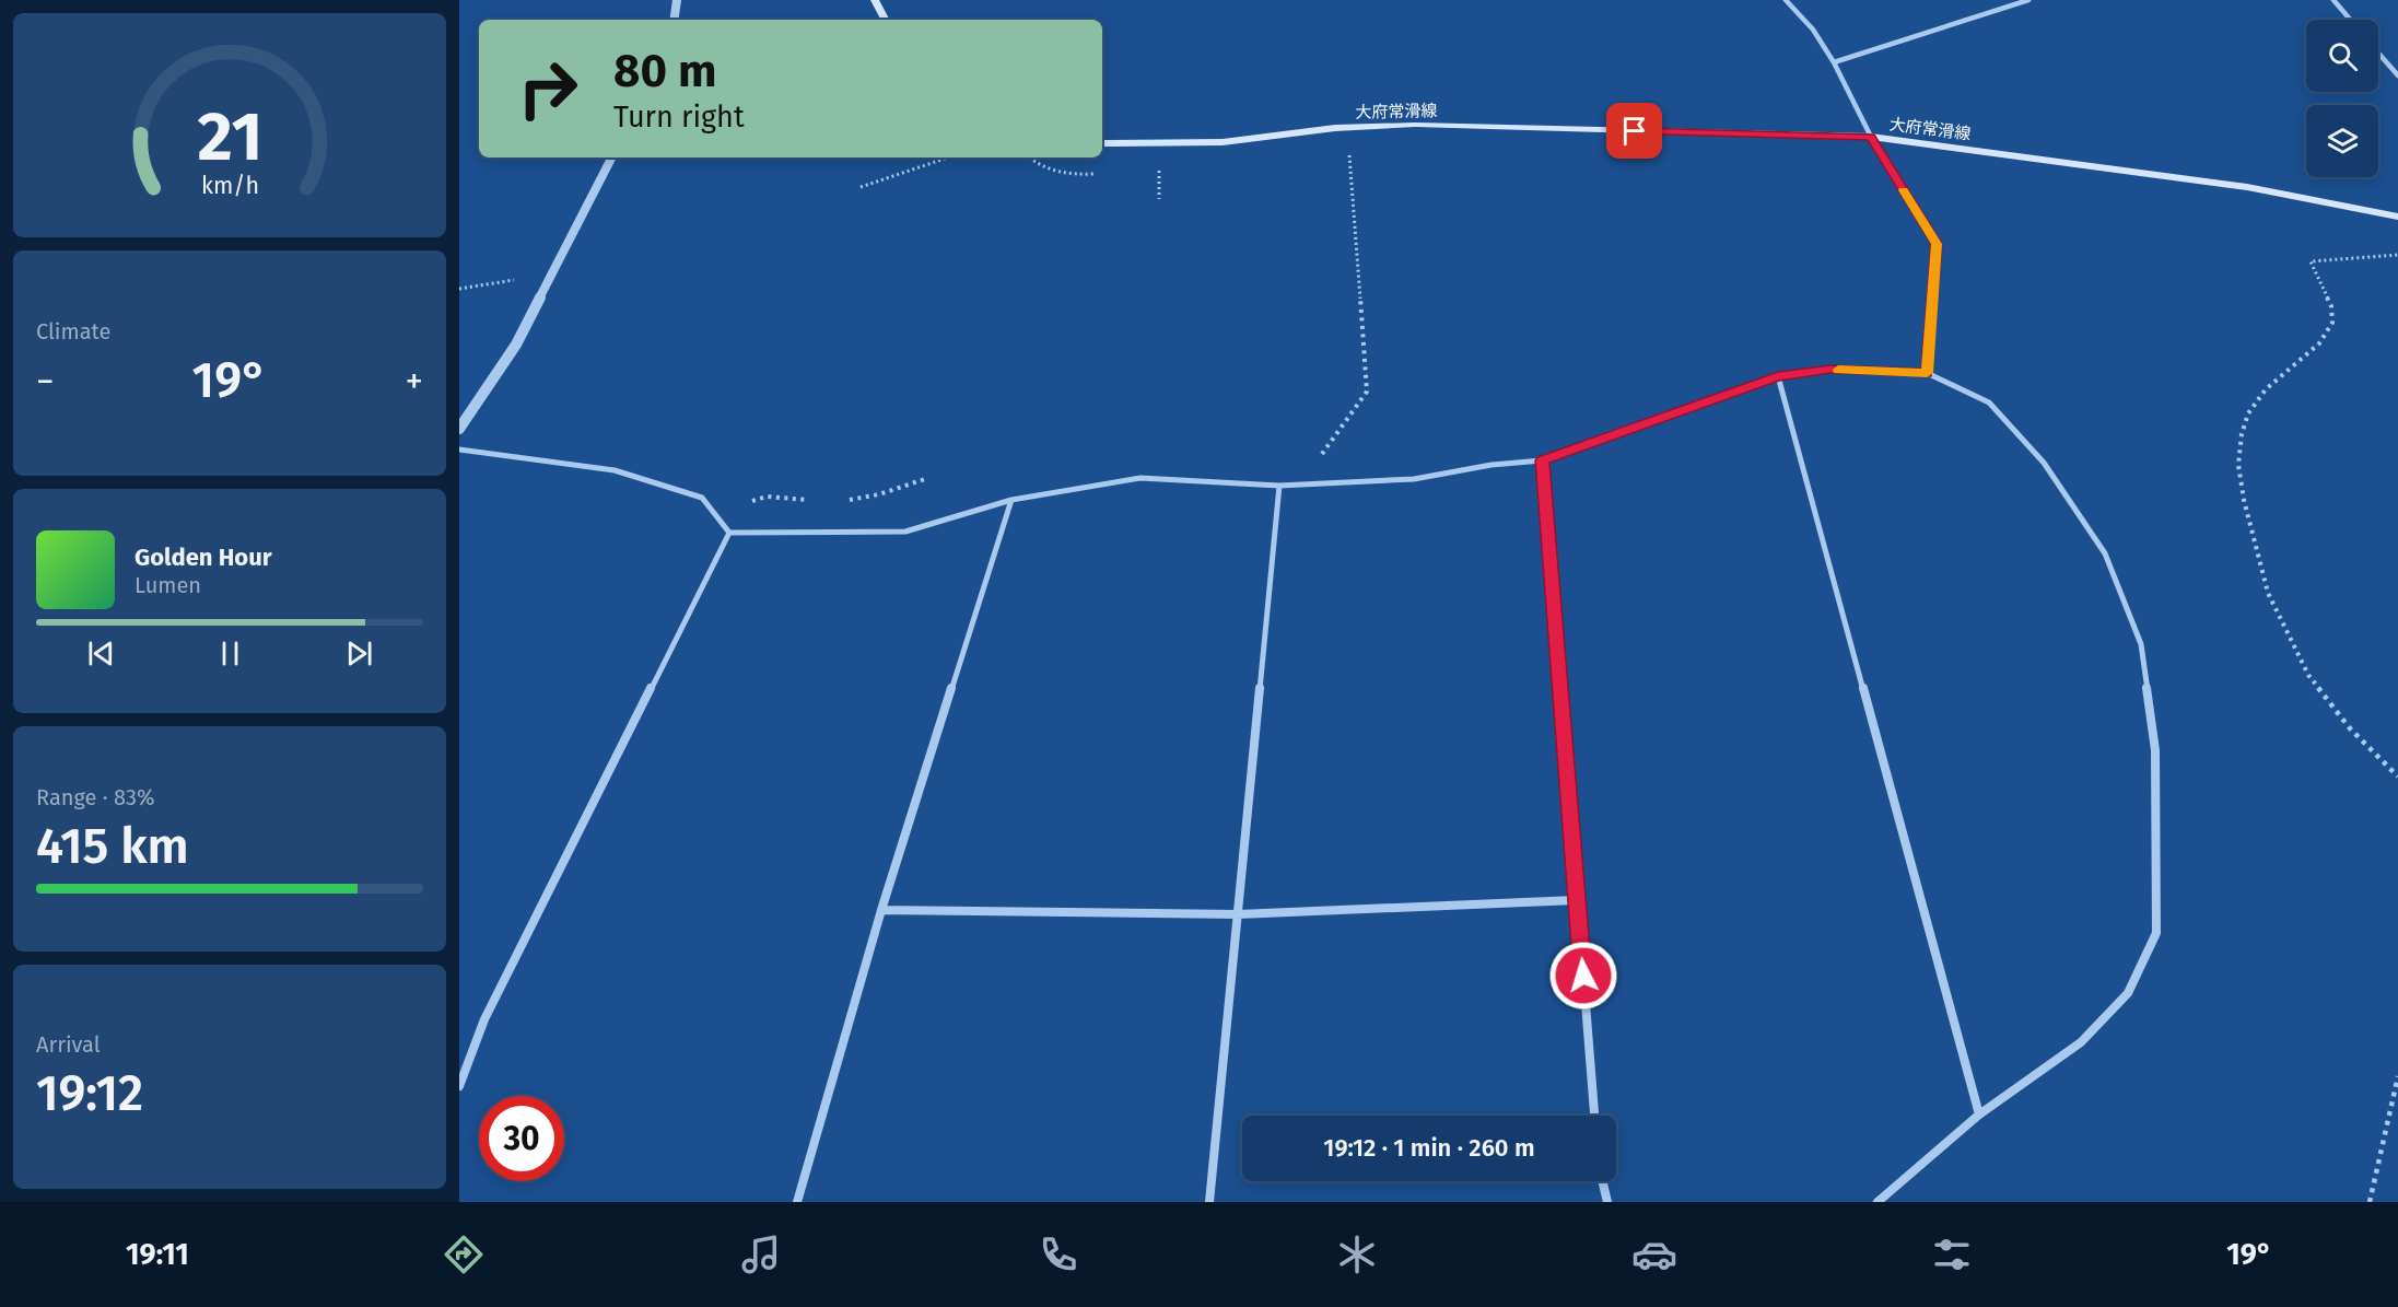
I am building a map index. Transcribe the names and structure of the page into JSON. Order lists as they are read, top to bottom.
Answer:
{
  "streets": {
    "main road": ["大府常滑線"]
  },
  "page": {
    "turn": ["80 m", "Turn right"],
    "tile": [
      "Climate",
      ["Range · 83%", "415 km"],
      ["Arrival", "19:12"]
    ],
    "heat": ["−", "19°", "+"],
    "song": ["Golden Hour", "Lumen"],
    "limit": "30",
    "trip": "19:12 · 1 min · 260 m",
    "tabs": ["19:11", "19°"],
    "gauge": ["21", "km/h"]
  }
}
